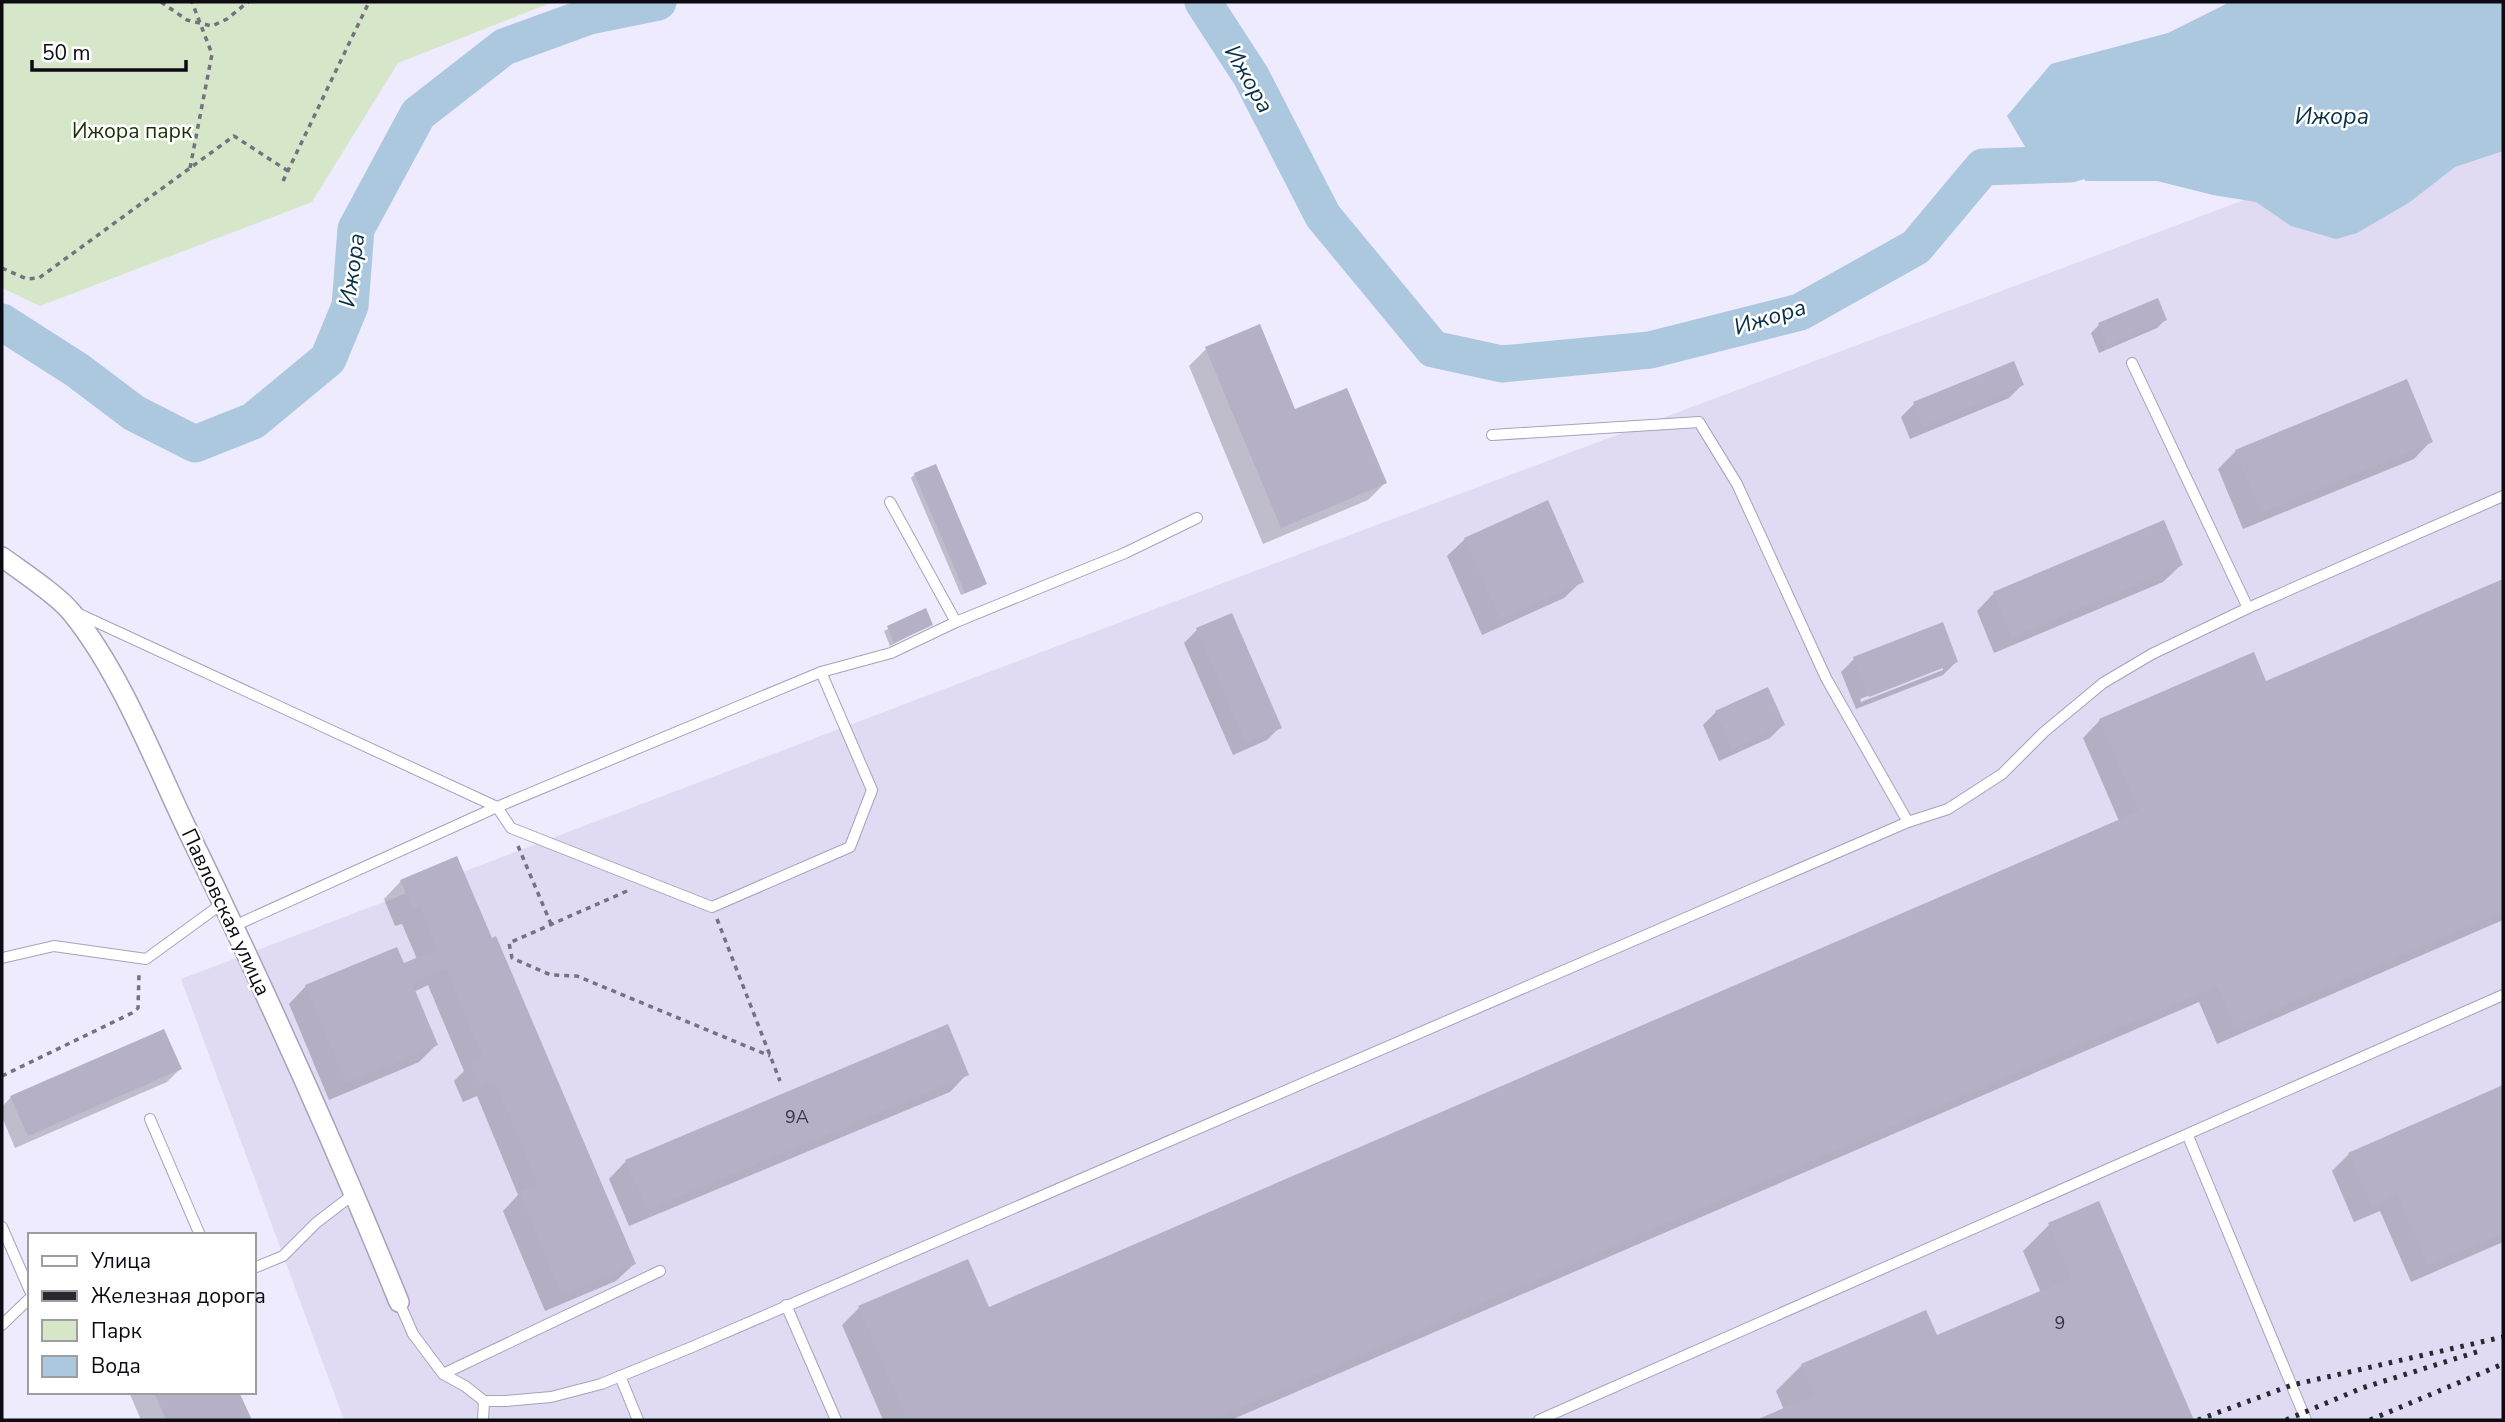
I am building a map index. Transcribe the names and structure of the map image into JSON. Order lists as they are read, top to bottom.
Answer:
{
  "streets": {
    "street": ["Павловская улица"]
  },
  "water": ["Ижора"],
  "parks": ["Ижора парк"],
  "house_numbers": ["9А", "9"],
  "legend": [
    "Улица",
    "Железная дорога",
    "Парк",
    "Вода"
  ],
  "scale_bar": "50 m"
}
